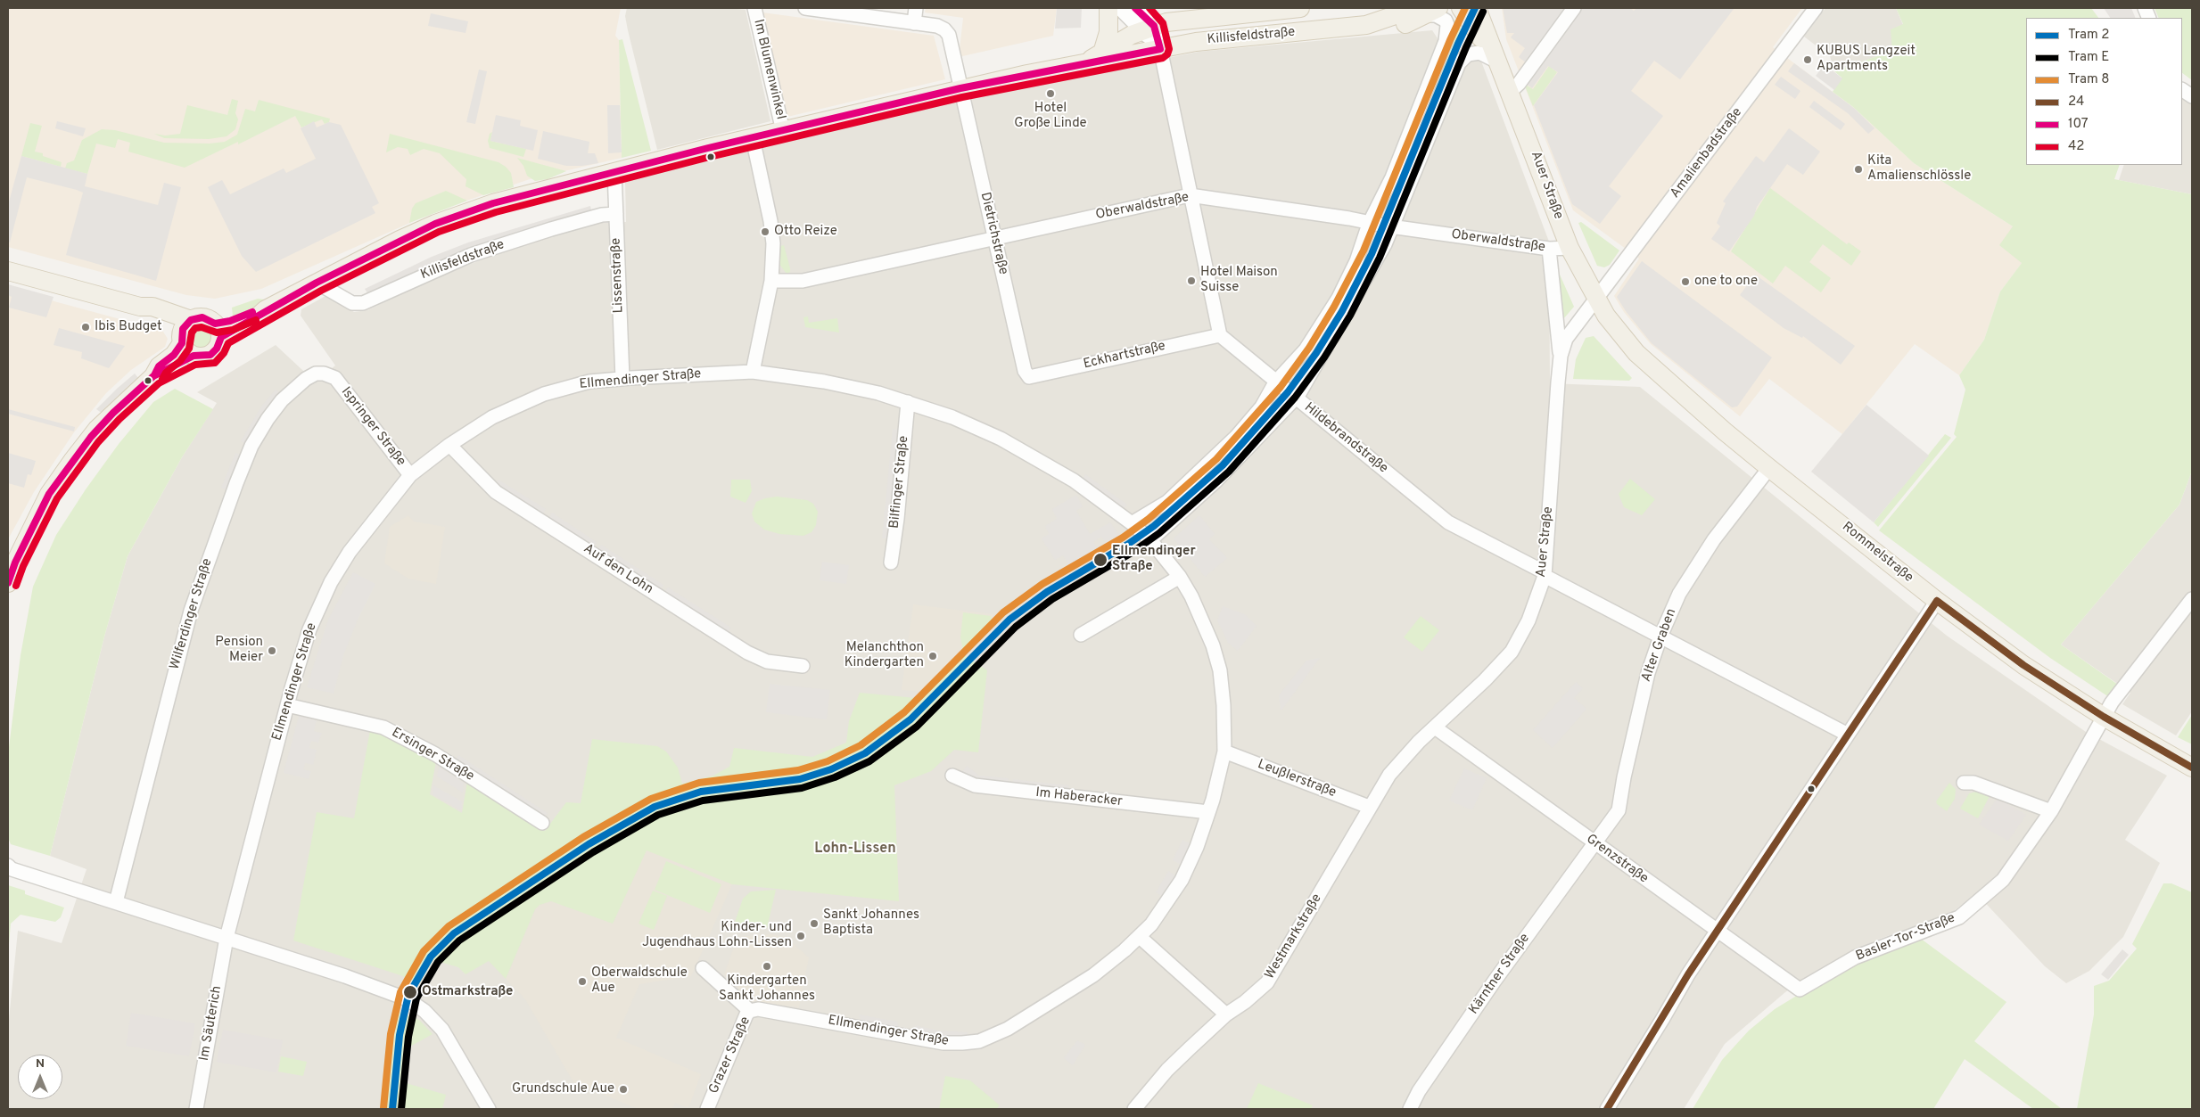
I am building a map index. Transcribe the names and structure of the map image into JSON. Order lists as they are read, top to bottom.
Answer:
{
  "streets": {
    "main road": ["Killisfeldstraße", "Auer Straße", "Rommelstraße"],
    "street": [
      "Im Blumenwinkel",
      "Amalienbadstraße",
      "Oberwaldstraße",
      "Dietrichstraße",
      "Lissenstraße",
      "Eckhartstraße",
      "Ellmendinger Straße",
      "Ispringer Straße",
      "Hildebrandstraße",
      "Bilfinger Straße",
      "Auf den Lohn",
      "Wilferdinger Straße",
      "Alter Graben",
      "Ersinger Straße",
      "Leußlerstraße",
      "Im Haberacker",
      "Grenzstraße",
      "Westmarkstraße",
      "Basler-Tor-Straße",
      "Kärntner Straße",
      "Im Säuterich",
      "Grazer Straße"
    ]
  },
  "crossings": [
    ["Killisfeldstraße", "Im Blumenwinkel"],
    ["Killisfeldstraße", "Dietrichstraße"],
    ["Killisfeldstraße", "Lissenstraße"],
    ["Amalienbadstraße", "Auer Straße"],
    ["Amalienbadstraße", "Rommelstraße"],
    ["Auer Straße", "Oberwaldstraße"],
    ["Auer Straße", "Hildebrandstraße"],
    ["Auer Straße", "Rommelstraße"],
    ["Auer Straße", "Grenzstraße"],
    ["Auer Straße", "Westmarkstraße"],
    ["Oberwaldstraße", "Dietrichstraße"],
    ["Dietrichstraße", "Eckhartstraße"],
    ["Lissenstraße", "Ellmendinger Straße"],
    ["Eckhartstraße", "Hildebrandstraße"],
    ["Ellmendinger Straße", "Ispringer Straße"],
    ["Ellmendinger Straße", "Bilfinger Straße"],
    ["Ellmendinger Straße", "Auf den Lohn"],
    ["Ellmendinger Straße", "Ersinger Straße"],
    ["Ellmendinger Straße", "Leußlerstraße"],
    ["Ellmendinger Straße", "Im Haberacker"],
    ["Ellmendinger Straße", "Im Säuterich"],
    ["Ellmendinger Straße", "Grazer Straße"],
    ["Ispringer Straße", "Wilferdinger Straße"],
    ["Hildebrandstraße", "Alter Graben"],
    ["Rommelstraße", "Alter Graben"],
    ["Rommelstraße", "Basler-Tor-Straße"],
    ["Alter Graben", "Grenzstraße"],
    ["Alter Graben", "Kärntner Straße"],
    ["Leußlerstraße", "Westmarkstraße"],
    ["Grenzstraße", "Basler-Tor-Straße"],
    ["Grenzstraße", "Kärntner Straße"]
  ],
  "districts": ["Lohn-Lissen"],
  "places": [
    "KUBUS Langzeit Apartments",
    "Hotel Große Linde",
    "Kita Amalienschlössle",
    "Otto Reize",
    "Hotel Maison Suisse",
    "one to one",
    "Ibis Budget",
    "Ellmendinger Straße",
    "Pension Meier",
    "Melanchthon Kindergarten",
    "Sankt Johannes Baptista",
    "Kinder- und Jugendhaus Lohn-Lissen",
    "Kindergarten Sankt Johannes",
    "Oberwaldschule Aue",
    "Ostmarkstraße",
    "Grundschule Aue"
  ],
  "lines": [
    "tram line 2",
    "tram line 8",
    "transit line 107",
    "transit line 42",
    "tram line E",
    "transit line 24"
  ],
  "legend": [
    "Tram 2",
    "Tram E",
    "Tram 8",
    "24",
    "107",
    "42"
  ],
  "north": "top"
}
